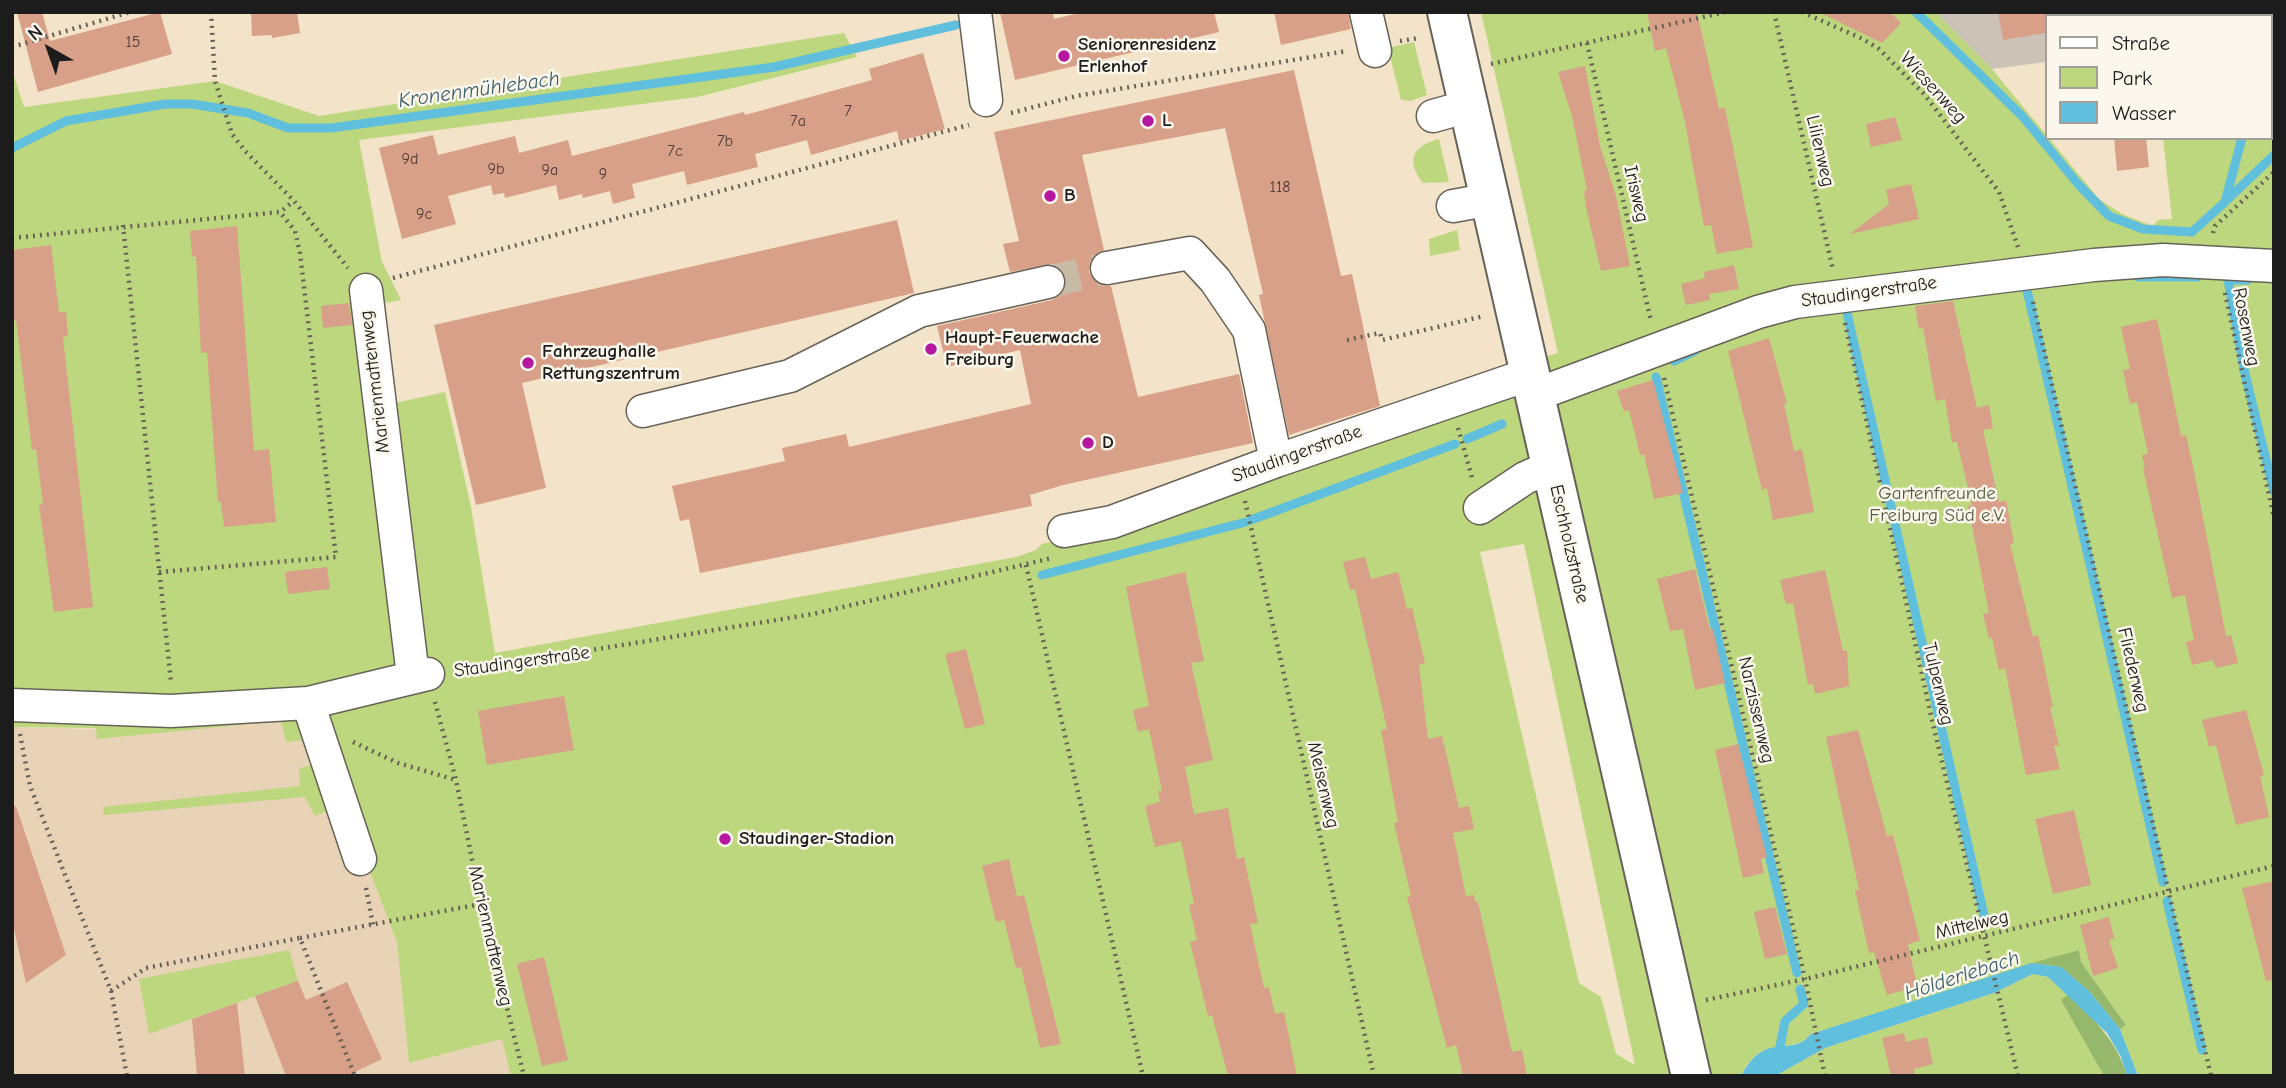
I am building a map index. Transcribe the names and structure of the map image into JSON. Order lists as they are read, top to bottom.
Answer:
{
  "streets": {
    "main road": ["Eschholzstraße"],
    "street": ["Staudingerstraße", "Marienmattenweg"],
    "path": [
      "Wiesenweg",
      "Lilienweg",
      "Irisweg",
      "Rosenweg",
      "Fliederweg",
      "Tulpenweg",
      "Narzissenweg",
      "Meisenweg",
      "Mittelweg"
    ]
  },
  "crossings": [
    ["Lilienweg", "Staudingerstraße"],
    ["Lilienweg", "Tulpenweg"],
    ["Irisweg", "Staudingerstraße"],
    ["Irisweg", "Narzissenweg"],
    ["Staudingerstraße", "Rosenweg"],
    ["Staudingerstraße", "Marienmattenweg"],
    ["Staudingerstraße", "Eschholzstraße"],
    ["Staudingerstraße", "Fliederweg"],
    ["Staudingerstraße", "Tulpenweg"],
    ["Staudingerstraße", "Narzissenweg"],
    ["Eschholzstraße", "Mittelweg"],
    ["Fliederweg", "Mittelweg"],
    ["Tulpenweg", "Mittelweg"],
    ["Narzissenweg", "Mittelweg"]
  ],
  "water": ["Kronenmühlebach", "Hölderlebach"],
  "parks": ["Gartenfreunde Freiburg Süd e.V."],
  "places": [
    "Seniorenresidenz Erlenhof",
    "L",
    "B",
    "Haupt-Feuerwache Freiburg",
    "Fahrzeughalle Rettungszentrum",
    "D",
    "Staudinger-Stadion"
  ],
  "house_numbers": [
    "15",
    "7",
    "7a",
    "7b",
    "7c",
    "9d",
    "9b",
    "9a",
    "9",
    "118",
    "9c"
  ],
  "legend": ["Straße", "Park", "Wasser"],
  "north": "top left"
}
